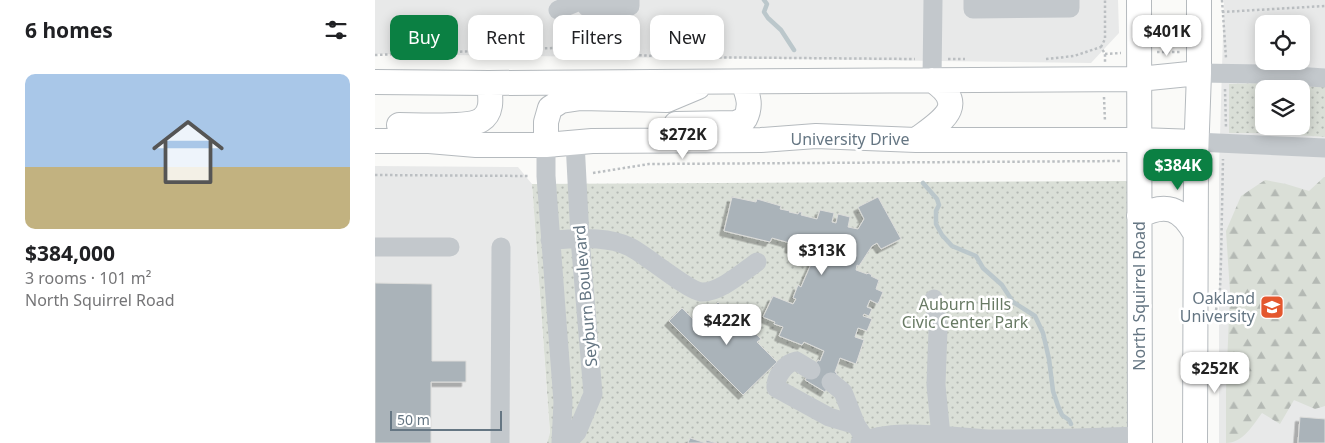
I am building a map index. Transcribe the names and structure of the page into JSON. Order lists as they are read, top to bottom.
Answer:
{
  "streets": {
    "main road": ["University Drive", "North Squirrel Road"],
    "street": ["Seyburn Boulevard"]
  },
  "crossings": [
    ["University Drive", "Seyburn Boulevard"],
    ["University Drive", "North Squirrel Road"]
  ],
  "parks": ["Auburn Hills Civic Center Park"],
  "places": {
    "school or university": ["Oakland University"]
  },
  "scale_bar": "50 m",
  "page": {
    "heading": "6 homes",
    "price": [
      "$401K",
      "$272K",
      "$384K",
      "$313K",
      "$422K",
      "$252K"
    ],
    "chip": [
      "Buy",
      "Rent",
      "Filters",
      "New"
    ],
    "list": [
      {
        "name": "$384,000",
        "note": "3 rooms · 101 m² · North Squirrel Road"
      }
    ],
    "scale": "50 m"
  }
}
